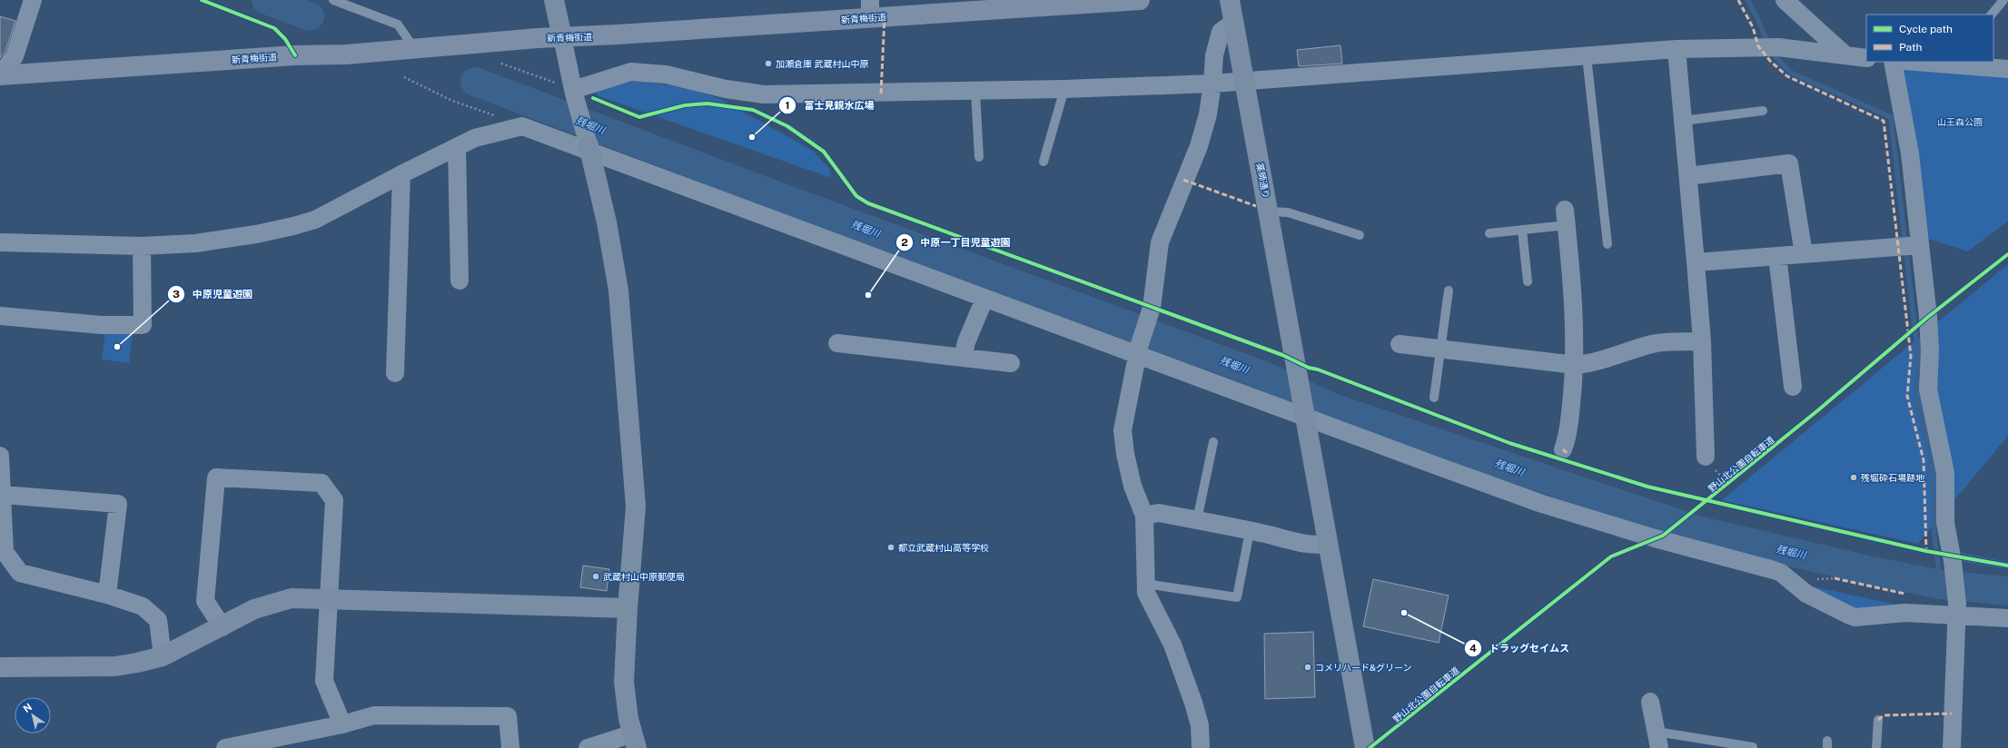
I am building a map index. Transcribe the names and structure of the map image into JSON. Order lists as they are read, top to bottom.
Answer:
{
  "streets": {
    "main road": ["新青梅街道"],
    "street": ["薬師通り"],
    "cycle path": ["野山北公園自転車道"]
  },
  "water": ["残堀川"],
  "parks": ["山王森公園"],
  "places": [
    "加瀬倉庫 武蔵村山中原",
    "富士見親水広場",
    "中原一丁目児童遊園",
    "中原児童遊園",
    "残堀砕石場跡地",
    "都立武蔵村山高等学校",
    "武蔵村山中原郵便局",
    "ドラッグセイムス",
    "コメリハード&グリーン"
  ],
  "legend": ["Cycle path", "Path"],
  "north": "top left"
}
